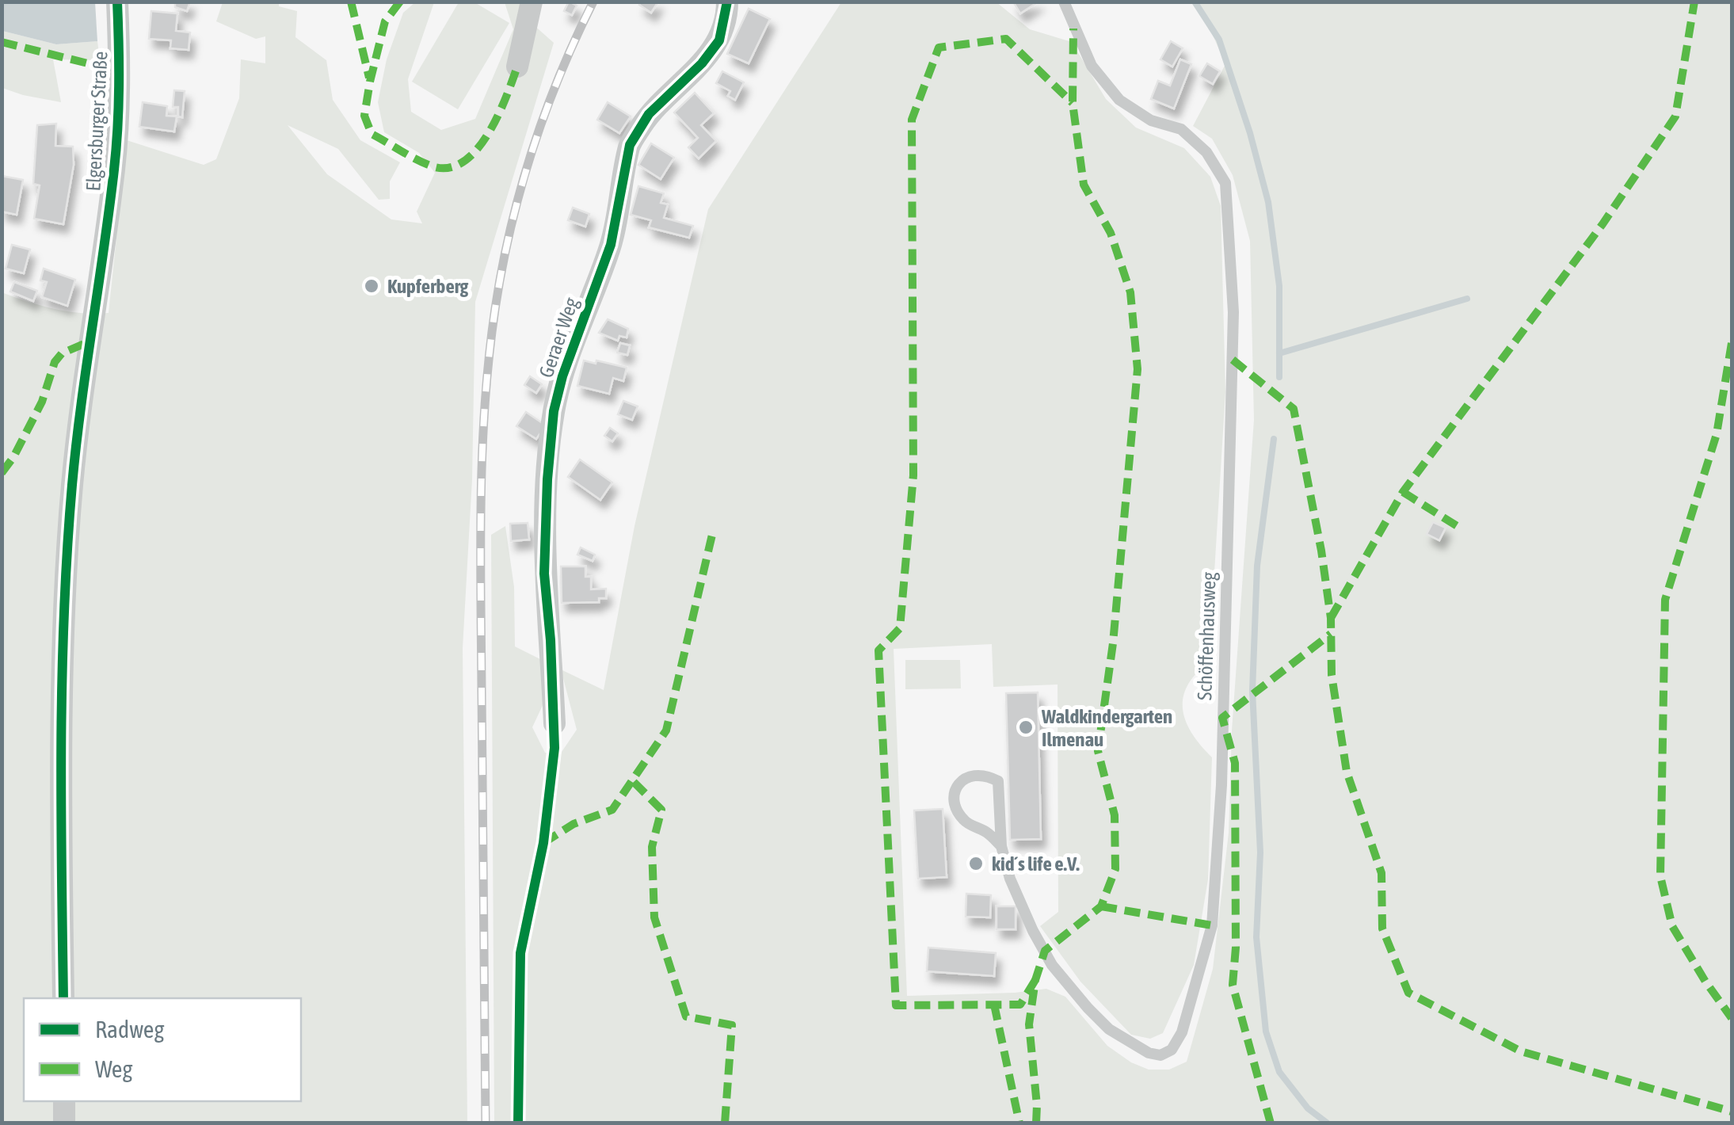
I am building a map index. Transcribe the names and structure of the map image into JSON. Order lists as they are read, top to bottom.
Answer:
{
  "streets": {
    "street": ["Elgersburger Straße", "Geraer Weg"],
    "lane": ["Schöffenhausweg"]
  },
  "places": ["Kupferberg", "Waldkindergarten Ilmenau", "kid´s life e.V."],
  "legend": ["Radweg", "Weg"]
}
